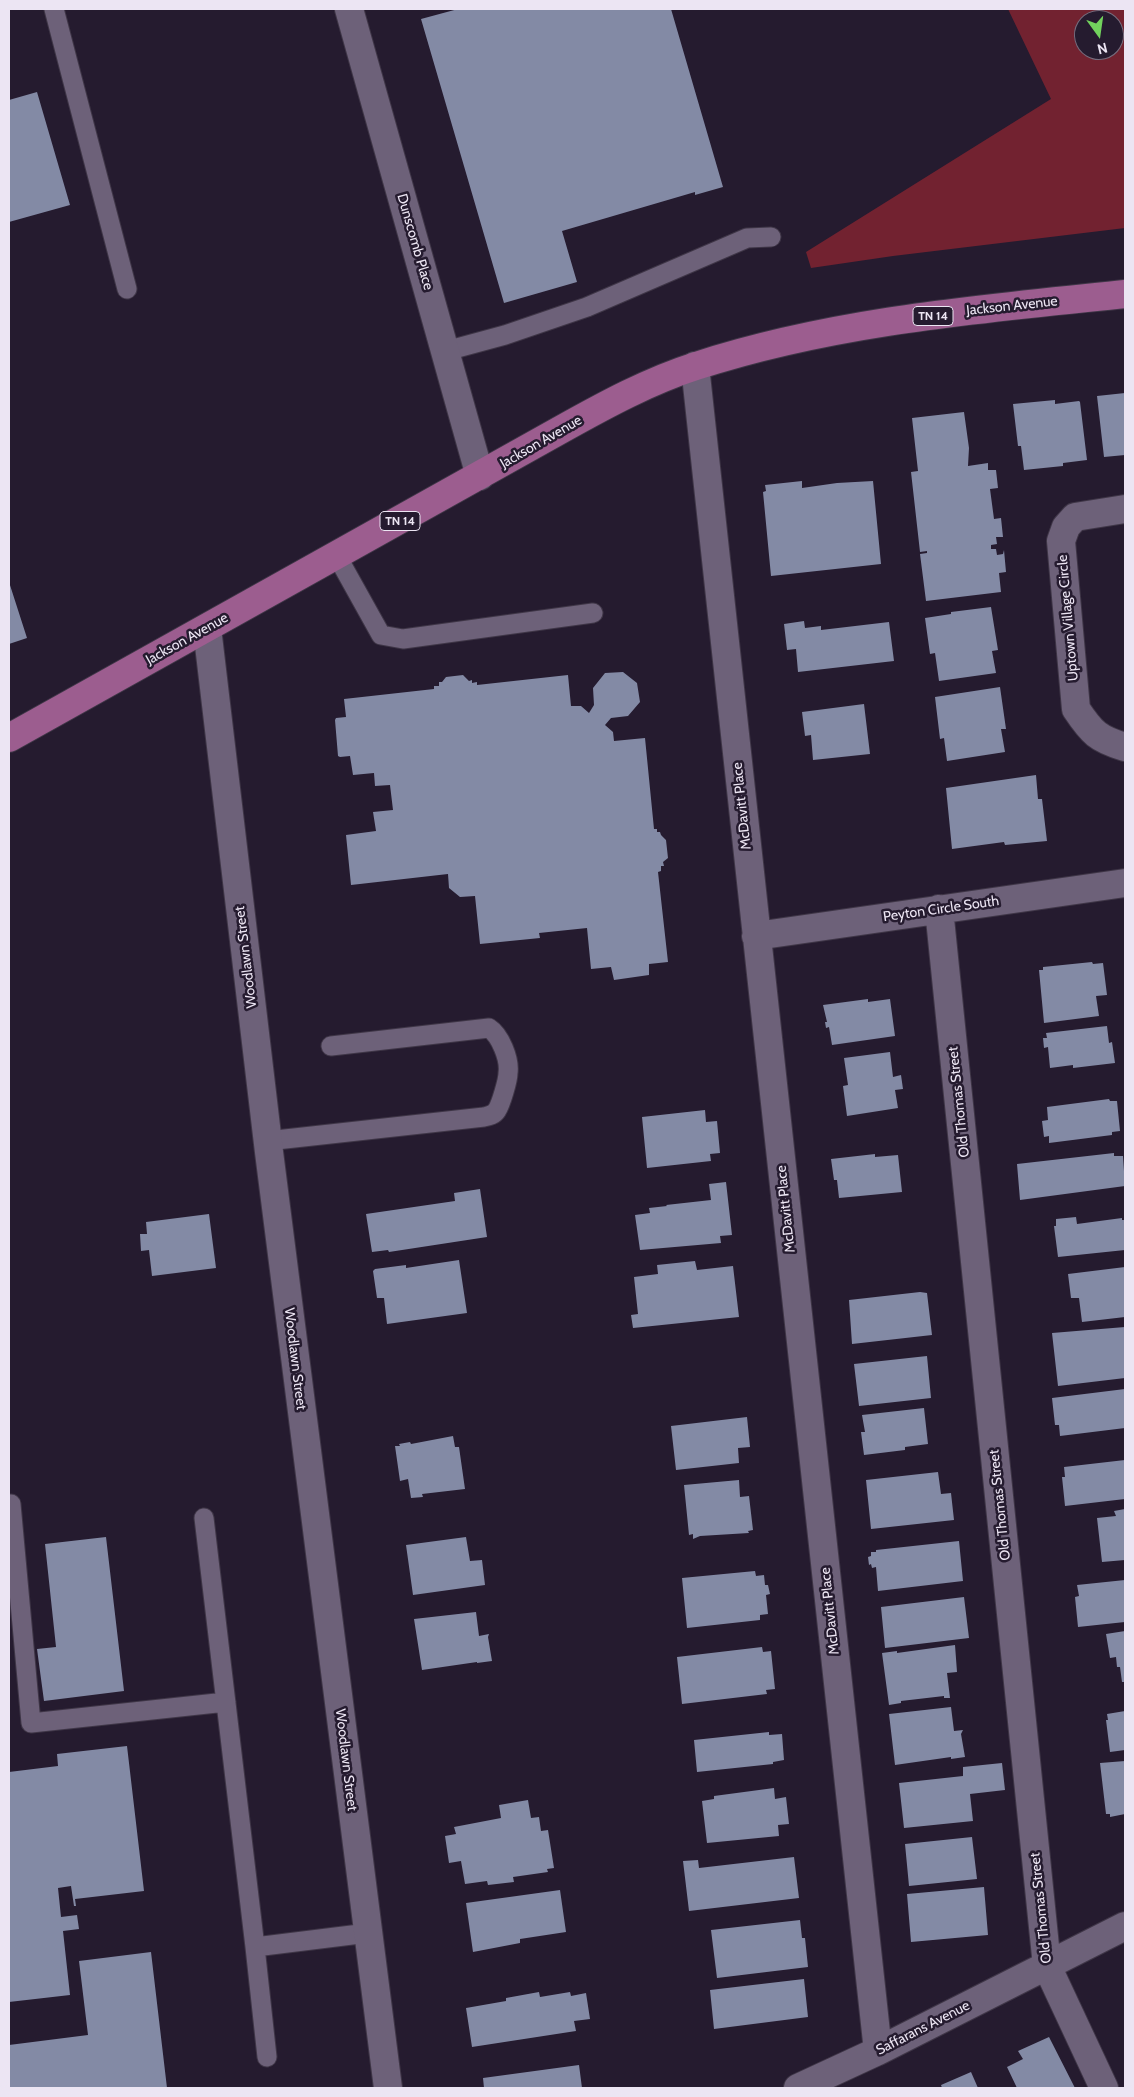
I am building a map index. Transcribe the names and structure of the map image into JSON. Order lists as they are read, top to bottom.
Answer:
{
  "streets": {
    "main road": ["Jackson Avenue", "TN 14"],
    "street": [
      "Dunscomb Place",
      "Uptown Village Circle",
      "McDavitt Place",
      "Peyton Circle South",
      "Woodlawn Street",
      "Old Thomas Street",
      "Saffarans Avenue"
    ]
  },
  "crossings": [
    ["Dunscomb Place", "Jackson Avenue"],
    ["Jackson Avenue", "McDavitt Place"],
    ["Jackson Avenue", "Woodlawn Street"],
    ["McDavitt Place", "Peyton Circle South"],
    ["McDavitt Place", "Saffarans Avenue"],
    ["Peyton Circle South", "Old Thomas Street"],
    ["Old Thomas Street", "Saffarans Avenue"]
  ],
  "north": "bottom"
}
